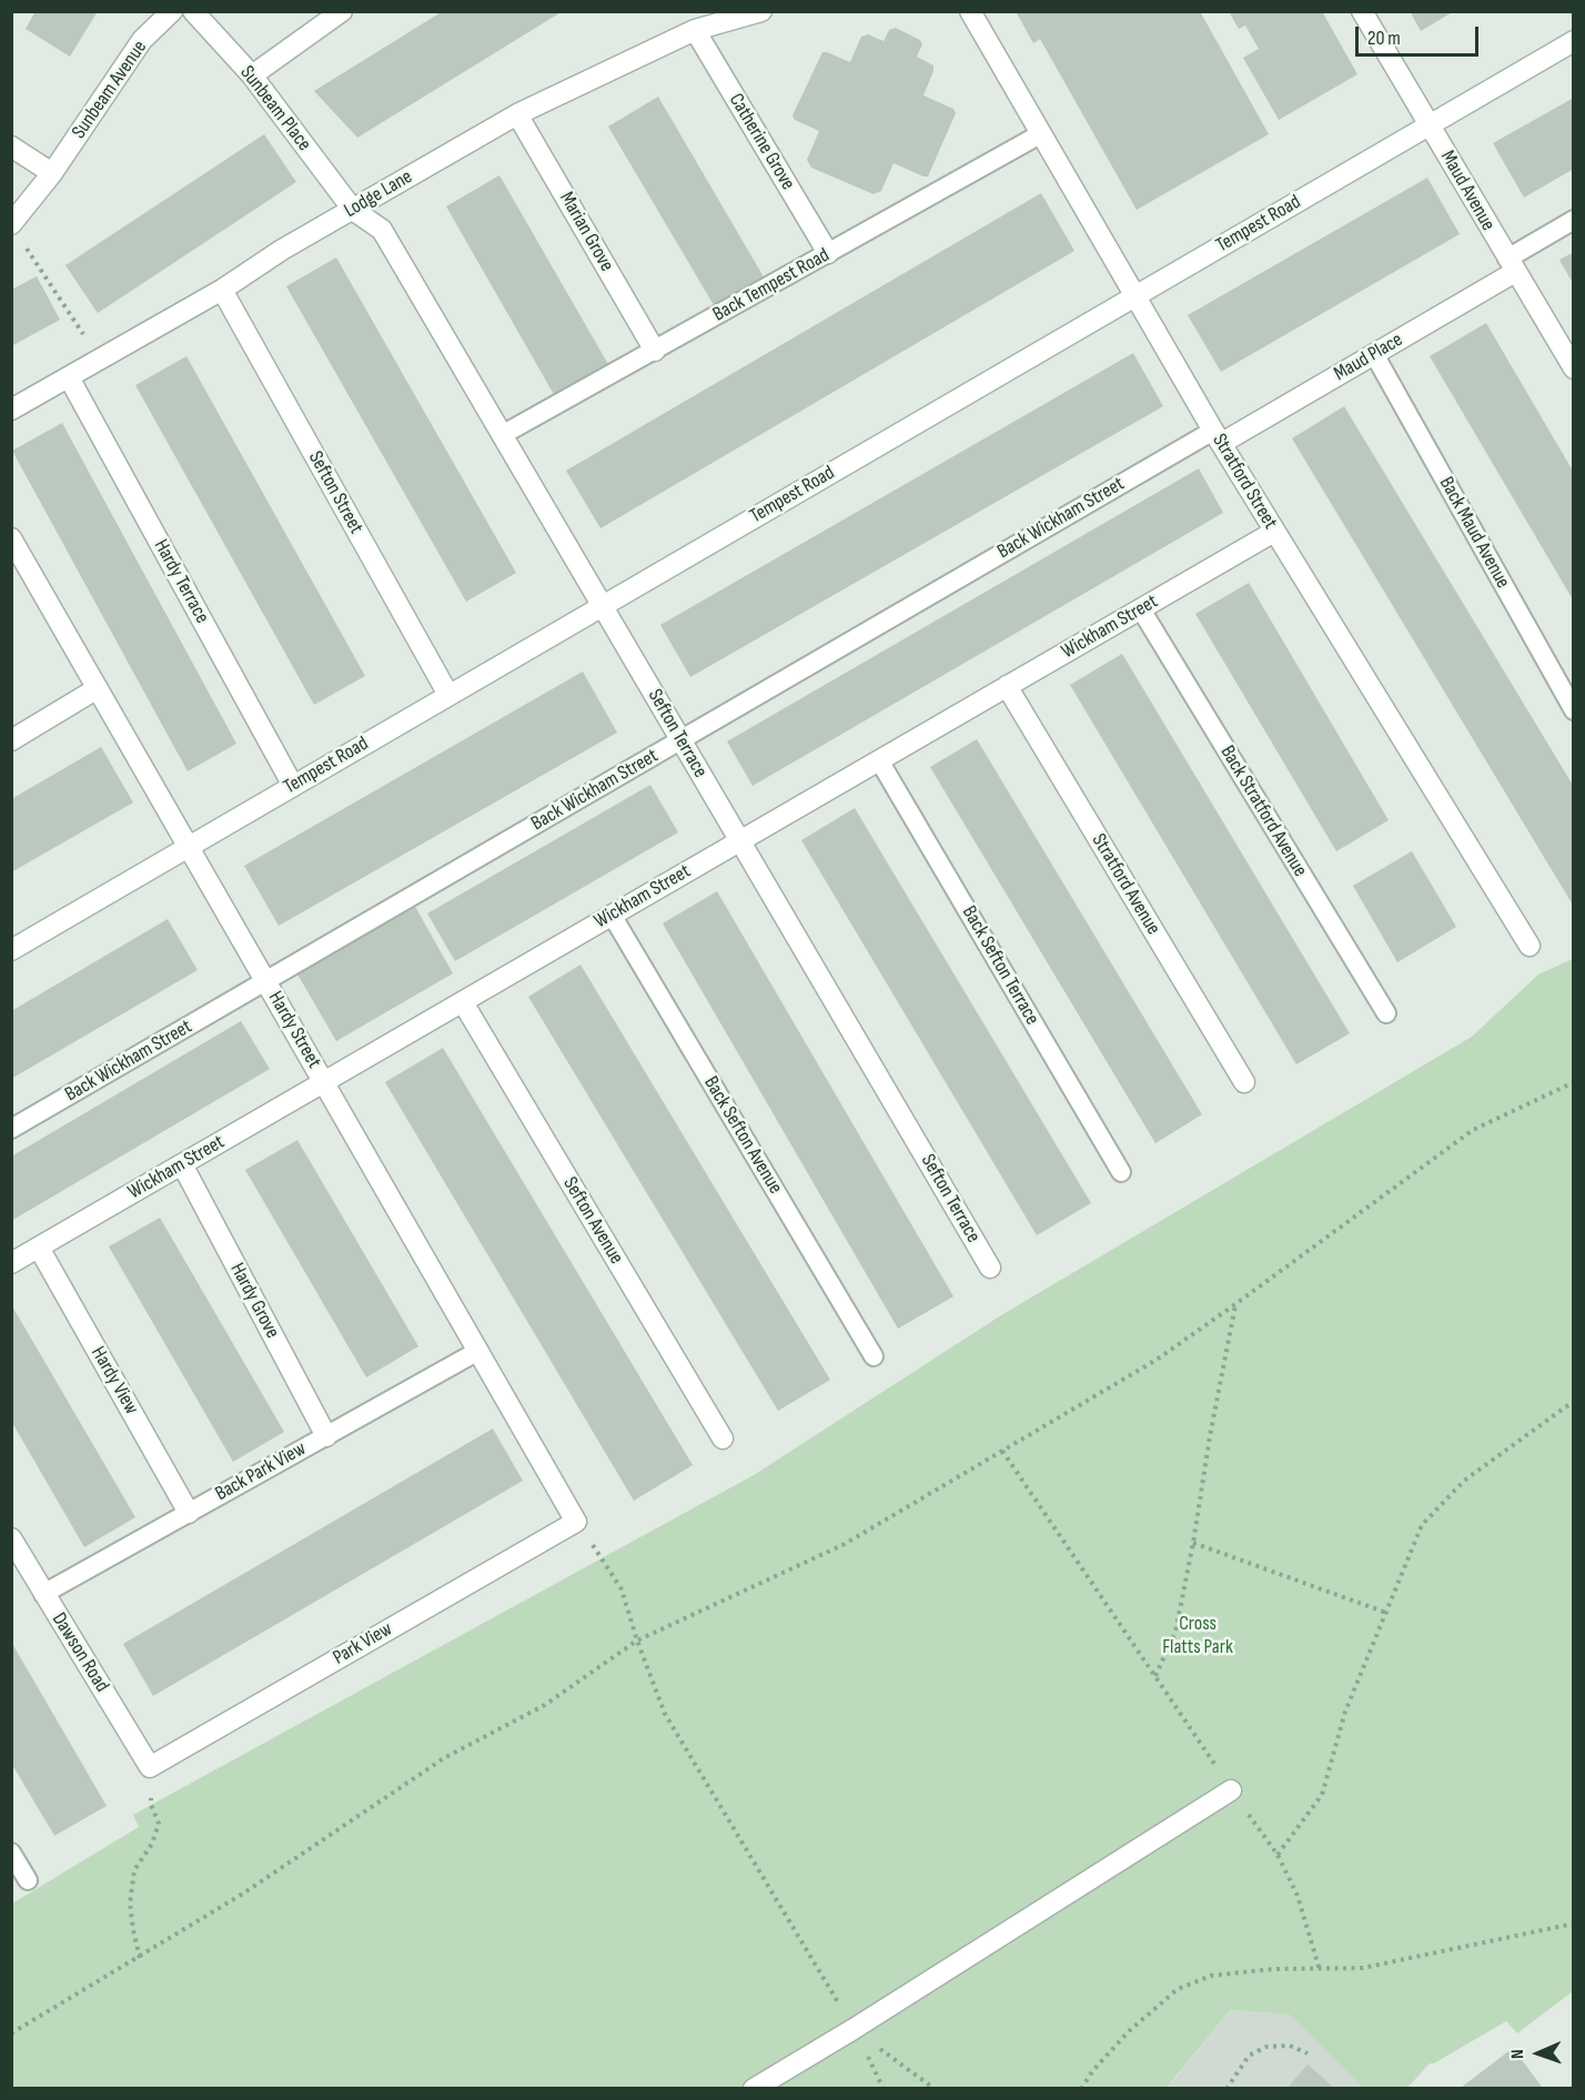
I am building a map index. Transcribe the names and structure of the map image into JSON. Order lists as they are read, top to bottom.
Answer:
{
  "streets": {
    "street": [
      "Sunbeam Avenue",
      "Sunbeam Place",
      "Catherine Grove",
      "Maud Avenue",
      "Lodge Lane",
      "Tempest Road",
      "Marian Grove",
      "Maud Place",
      "Stratford Street",
      "Sefton Street",
      "Hardy Terrace",
      "Wickham Street",
      "Sefton Terrace",
      "Stratford Avenue",
      "Hardy Street",
      "Sefton Avenue",
      "Hardy Grove",
      "Hardy View",
      "Park View",
      "Dawson Road"
    ],
    "lane": [
      "Back Tempest Road",
      "Back Wickham Street",
      "Back Maud Avenue",
      "Back Stratford Avenue",
      "Back Sefton Terrace",
      "Back Sefton Avenue",
      "Back Park View"
    ]
  },
  "crossings": [
    ["Sunbeam Place", "Lodge Lane"],
    ["Sunbeam Place", "Sefton Terrace"],
    ["Catherine Grove", "Lodge Lane"],
    ["Catherine Grove", "Back Tempest Road"],
    ["Maud Avenue", "Tempest Road"],
    ["Maud Avenue", "Maud Place"],
    ["Lodge Lane", "Marian Grove"],
    ["Lodge Lane", "Sefton Street"],
    ["Lodge Lane", "Hardy Terrace"],
    ["Lodge Lane", "Sefton Terrace"],
    ["Tempest Road", "Stratford Street"],
    ["Tempest Road", "Sefton Street"],
    ["Tempest Road", "Hardy Terrace"],
    ["Tempest Road", "Sefton Terrace"],
    ["Tempest Road", "Hardy Street"],
    ["Marian Grove", "Back Tempest Road"],
    ["Back Tempest Road", "Stratford Street"],
    ["Back Tempest Road", "Sefton Terrace"],
    ["Maud Place", "Stratford Street"],
    ["Maud Place", "Back Wickham Street"],
    ["Maud Place", "Back Maud Avenue"],
    ["Stratford Street", "Back Wickham Street"],
    ["Stratford Street", "Wickham Street"],
    ["Back Wickham Street", "Sefton Terrace"],
    ["Back Wickham Street", "Hardy Street"],
    ["Wickham Street", "Sefton Terrace"],
    ["Wickham Street", "Back Stratford Avenue"],
    ["Wickham Street", "Stratford Avenue"],
    ["Wickham Street", "Back Sefton Terrace"],
    ["Wickham Street", "Hardy Street"],
    ["Wickham Street", "Back Sefton Avenue"],
    ["Wickham Street", "Sefton Avenue"],
    ["Wickham Street", "Hardy Grove"],
    ["Wickham Street", "Hardy View"],
    ["Hardy Street", "Back Park View"],
    ["Hardy Street", "Park View"],
    ["Hardy Grove", "Back Park View"],
    ["Hardy View", "Back Park View"],
    ["Back Park View", "Dawson Road"],
    ["Park View", "Dawson Road"]
  ],
  "parks": ["Cross Flatts Park"],
  "scale_bar": "20 m",
  "north": "left"
}
